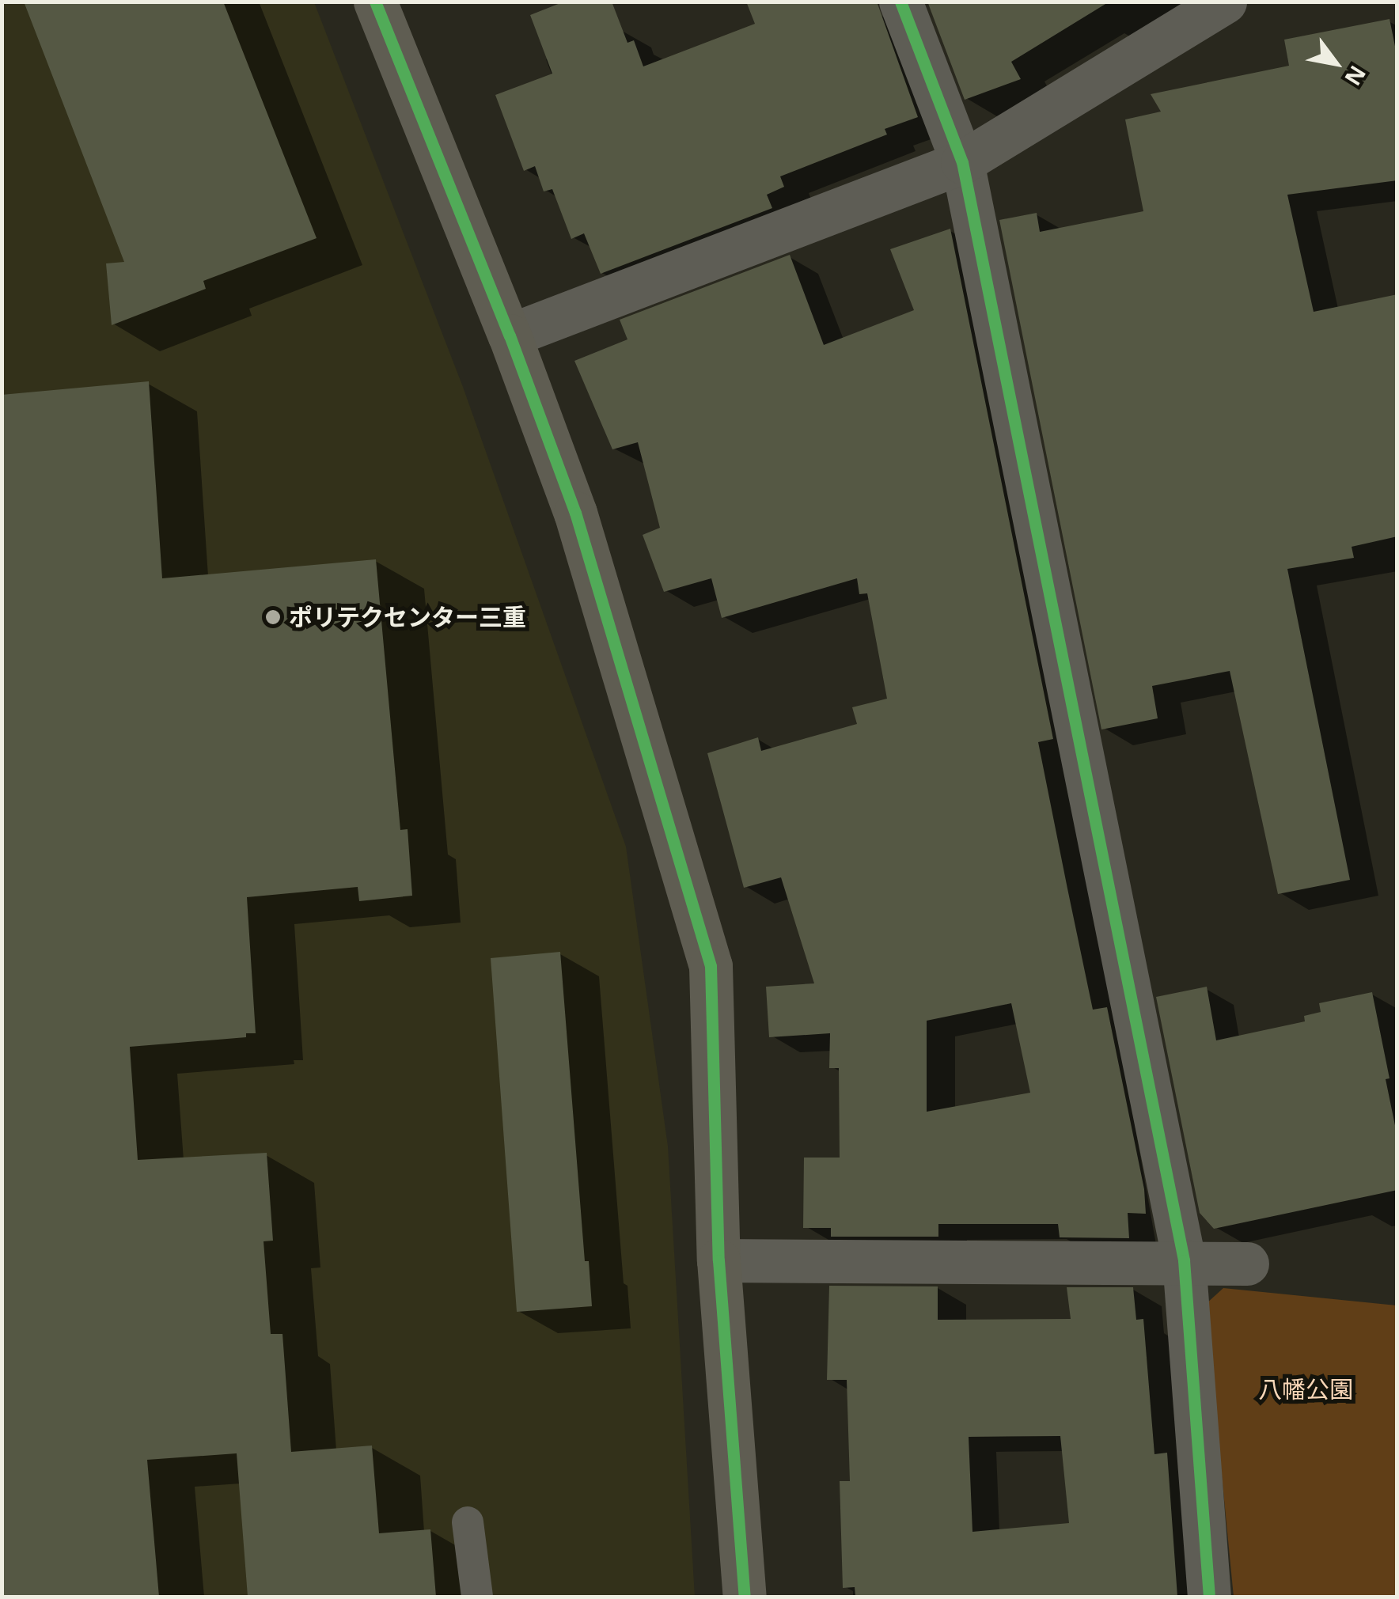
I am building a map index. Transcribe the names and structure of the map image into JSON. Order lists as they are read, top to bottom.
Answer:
{
  "parks": ["八幡公園"],
  "places": ["ポリテクセンター三重"],
  "north": "bottom right"
}
